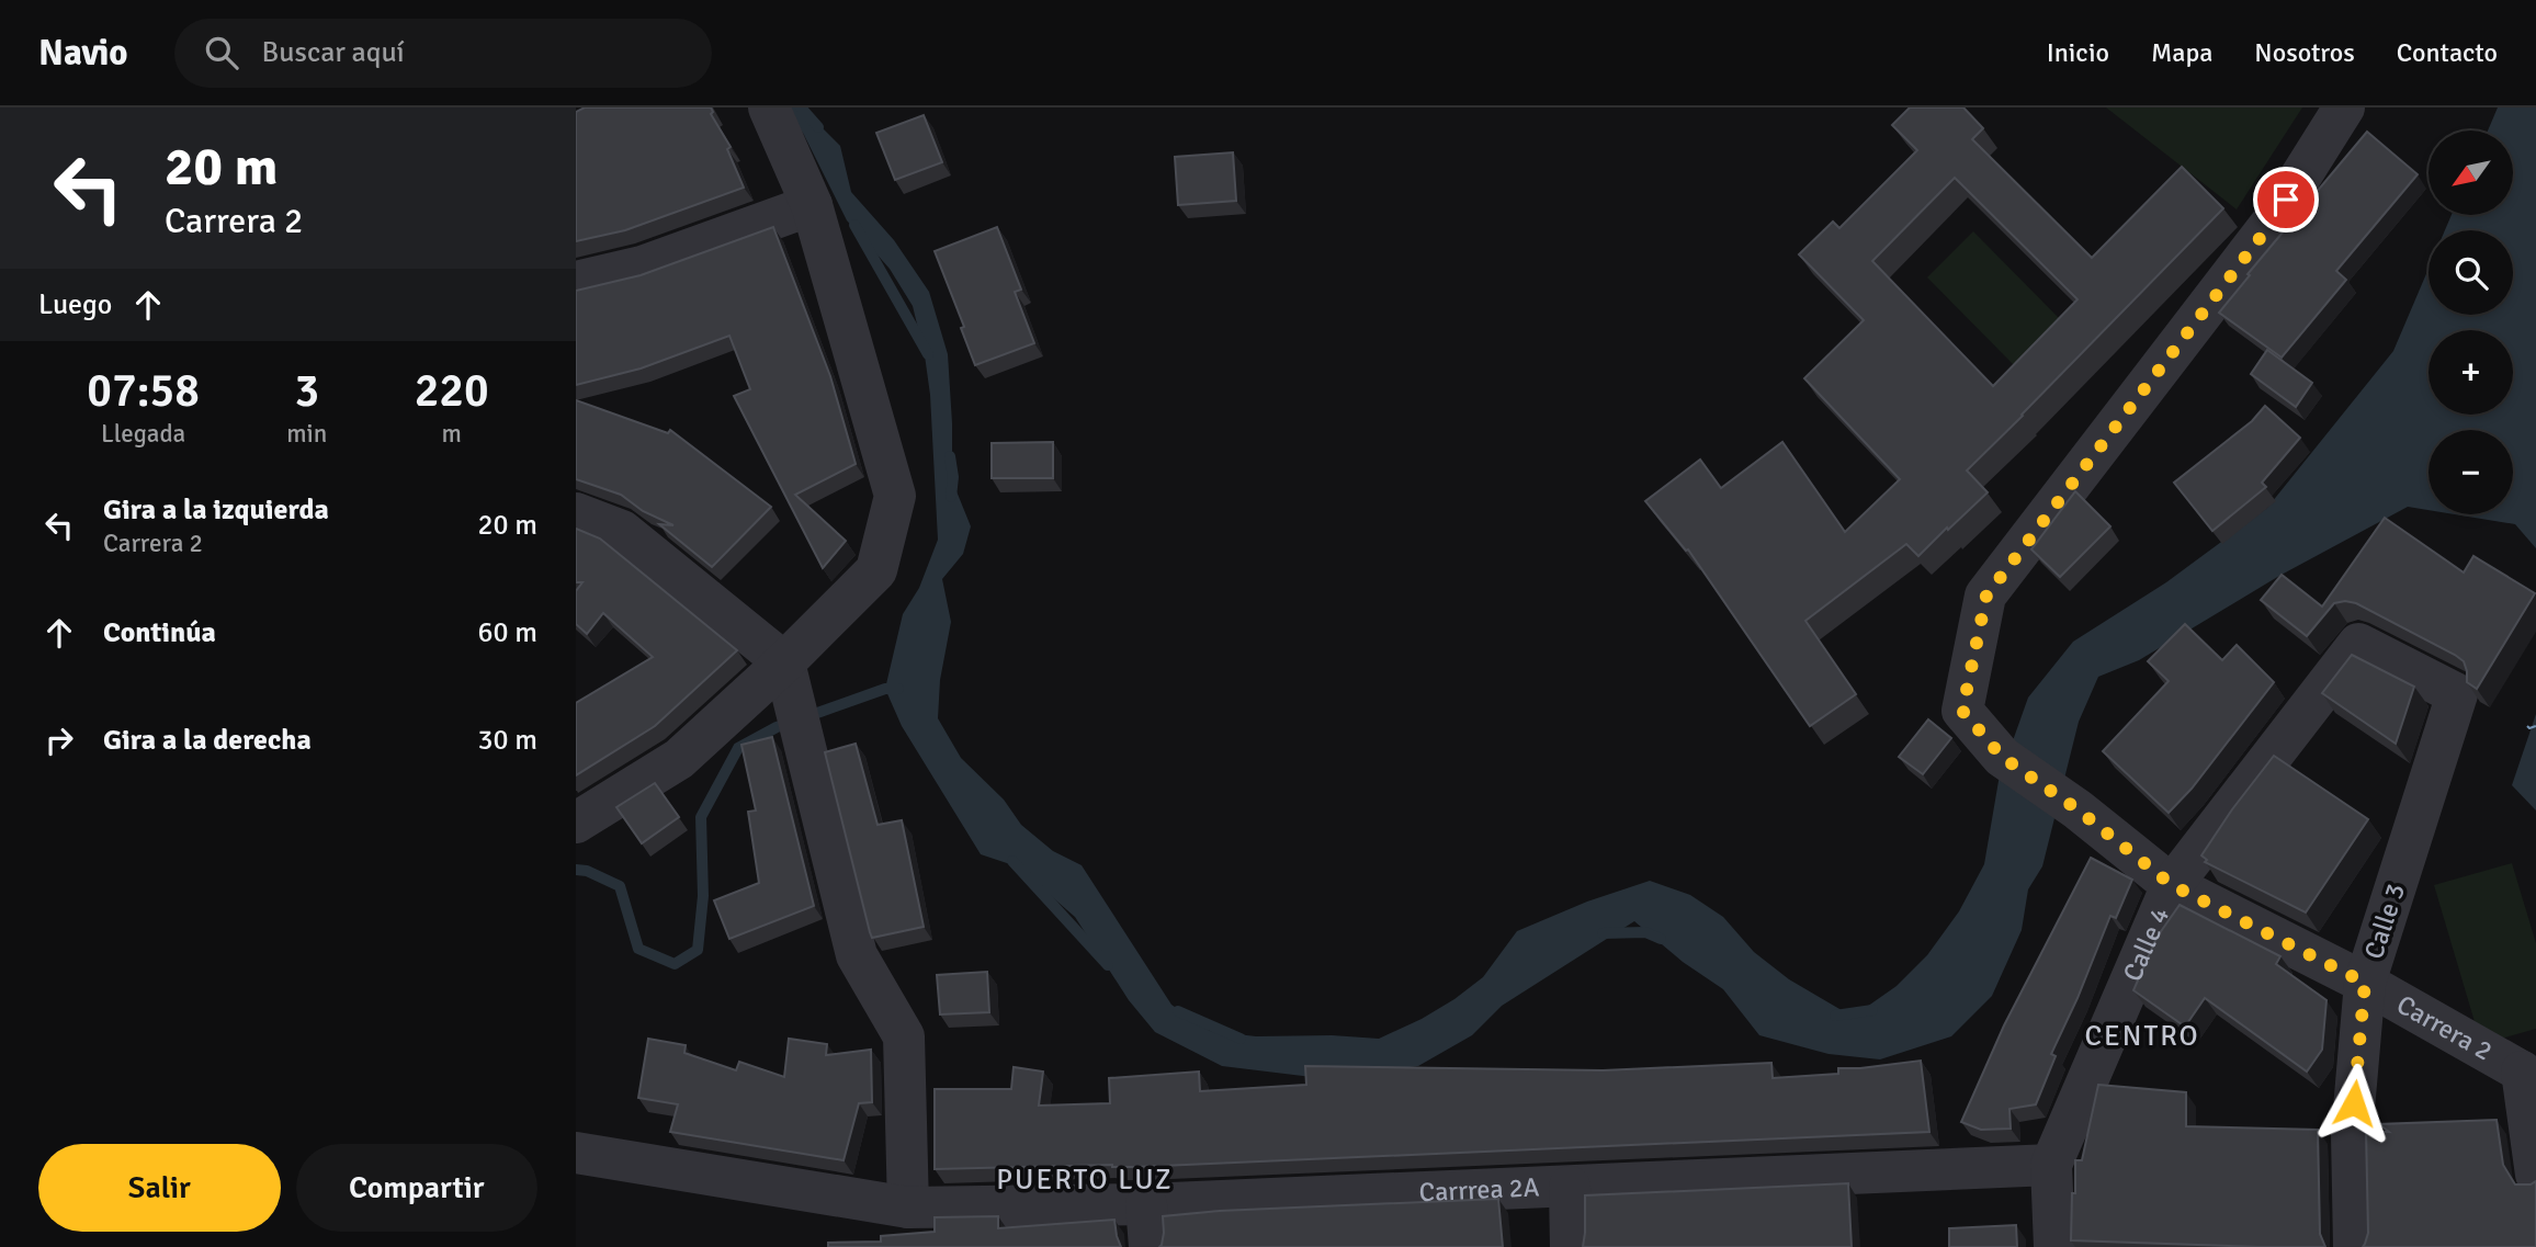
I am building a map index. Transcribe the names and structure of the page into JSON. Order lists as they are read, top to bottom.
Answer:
{
  "streets": {
    "street": [
      "Calle 3",
      "Calle 4",
      "Carrera 2",
      "Carrrea 2A"
    ]
  },
  "crossings": [
    ["Calle 3", "Calle 4"],
    ["Calle 3", "Carrera 2"],
    ["Calle 4", "Carrera 2"],
    ["Calle 4", "Carrrea 2A"]
  ],
  "districts": ["CENTRO", "PUERTO LUZ"],
  "north": "bottom left",
  "page": {
    "header": "Navio",
    "search": "Buscar aquí",
    "nav": [
      "Inicio",
      "Mapa",
      "Nosotros",
      "Contacto"
    ],
    "turn": ["20 m", "Carrera 2"],
    "map_buttons": ["+", "−"],
    "then": "Luego",
    "eta": [
      "07:58",
      "Llegada",
      "3",
      "min",
      "220",
      "m"
    ],
    "list": [
      {
        "name": "Gira a la izquierda",
        "note": "Carrera 2",
        "value": "20 m"
      },
      {
        "name": "Continúa",
        "value": "60 m"
      },
      {
        "name": "Gira a la derecha",
        "value": "30 m"
      }
    ],
    "buttons": ["Salir", "Compartir"]
  }
}
